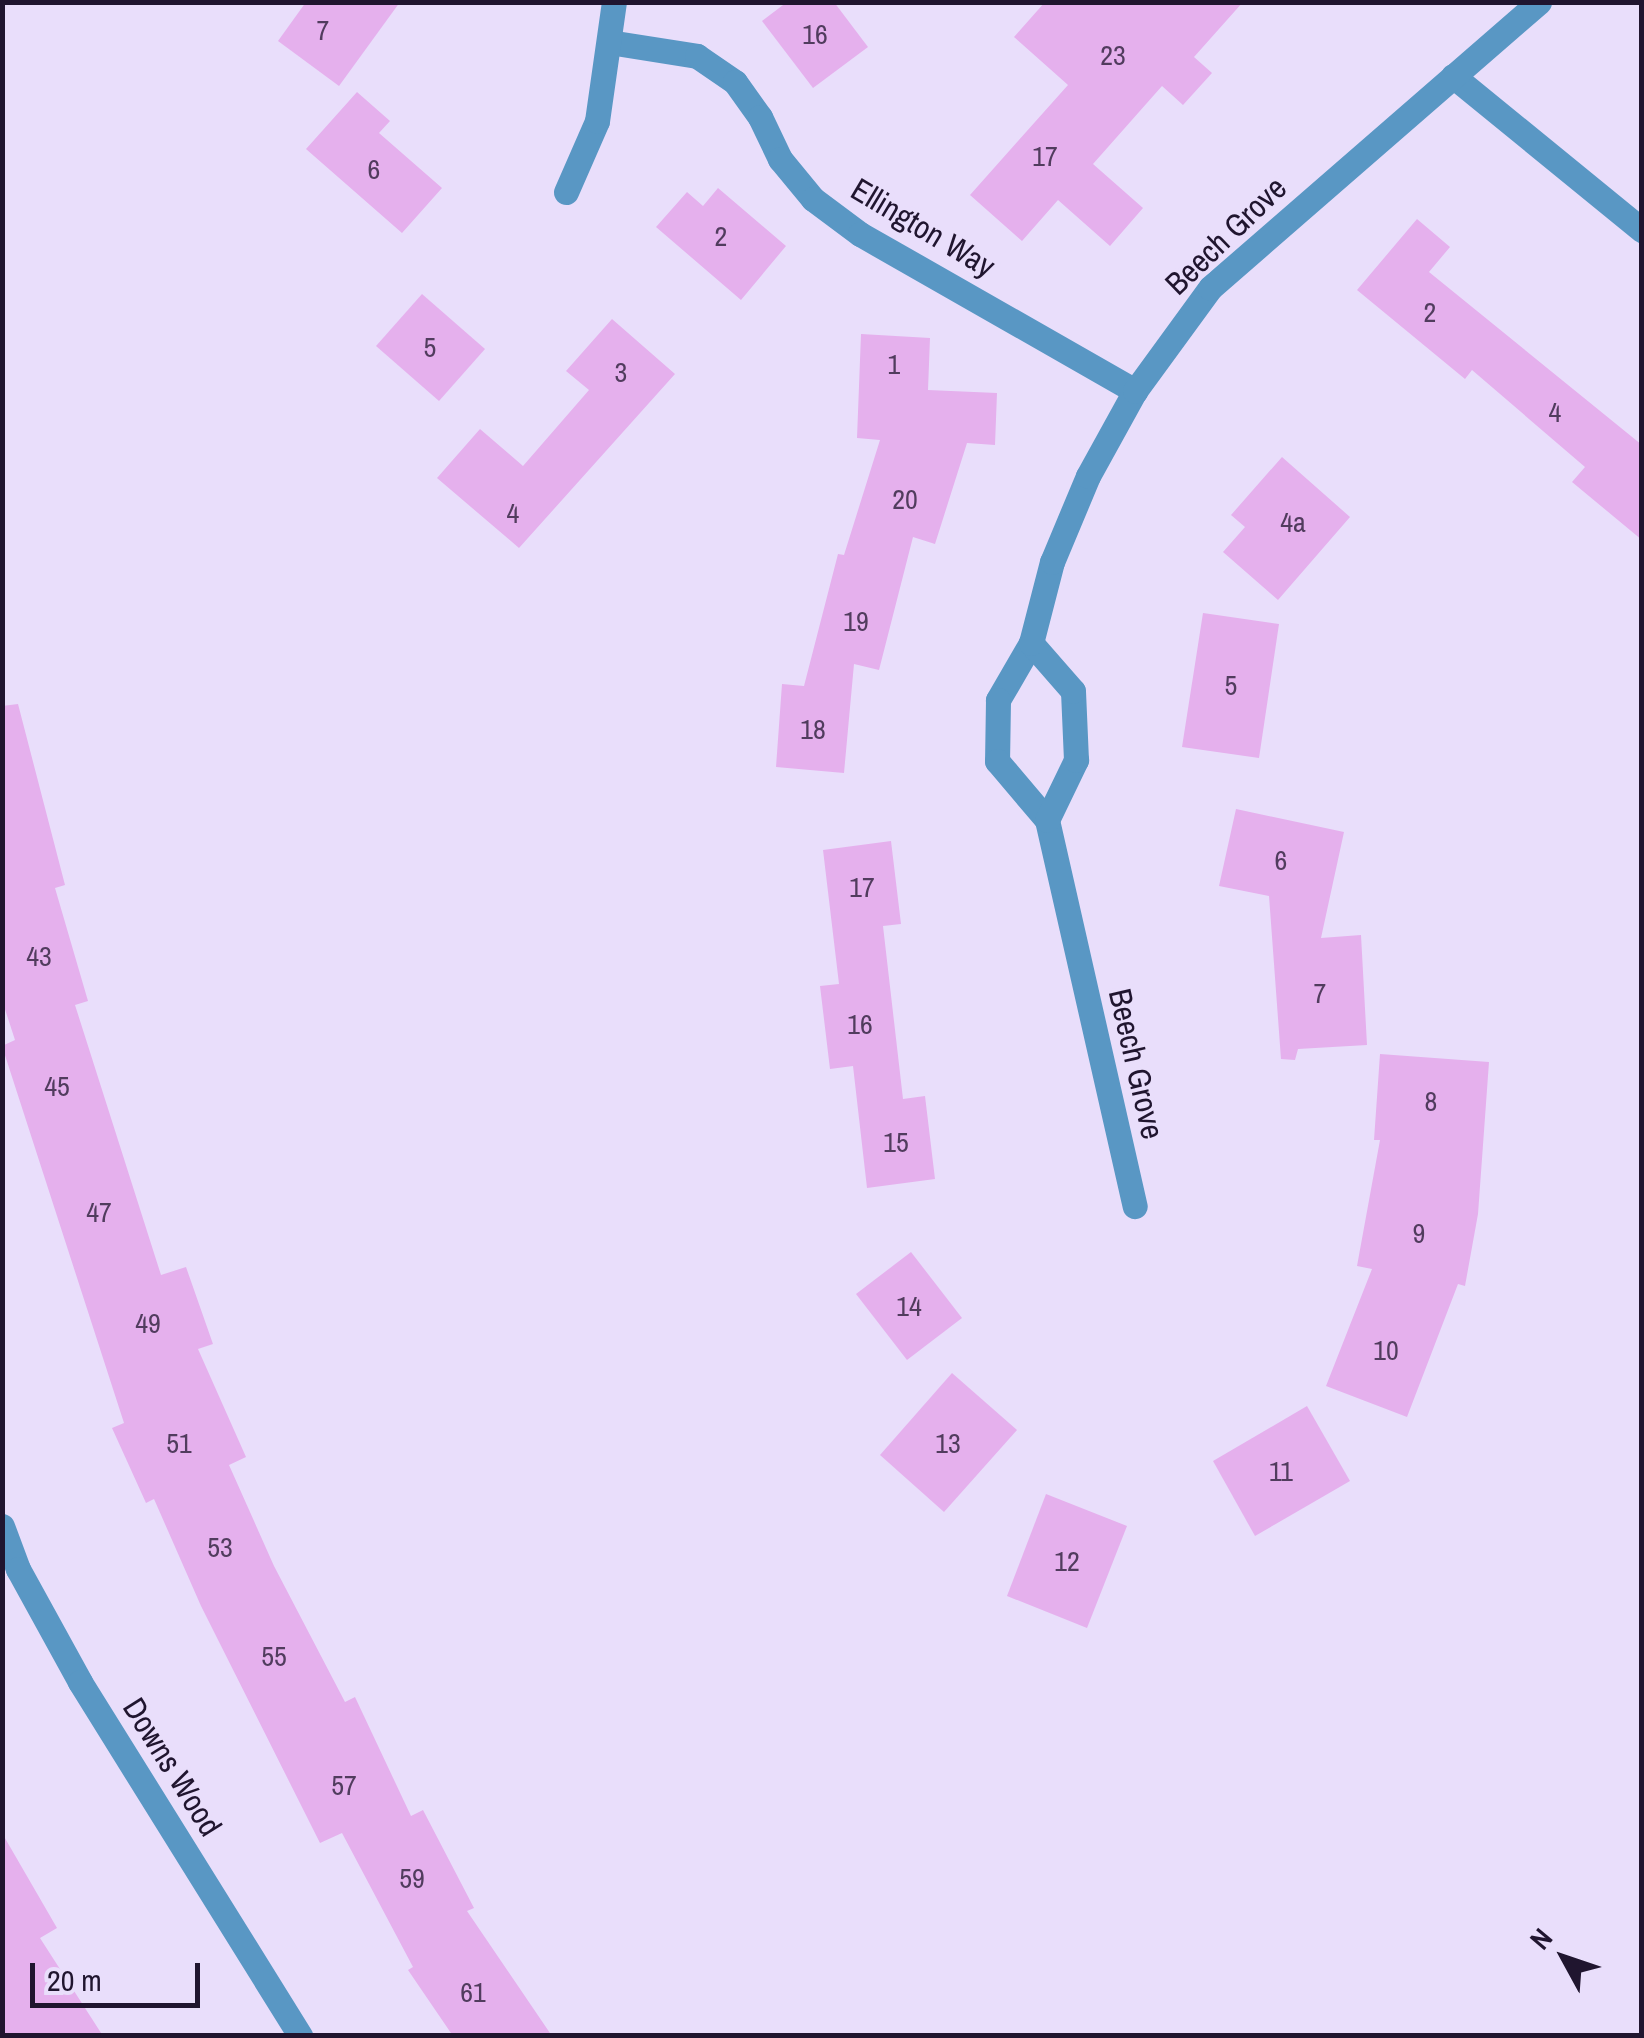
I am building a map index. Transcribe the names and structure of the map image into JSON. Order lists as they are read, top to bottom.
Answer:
{
  "streets": {
    "street": ["Ellington Way", "Beech Grove", "Downs Wood"]
  },
  "crossings": [
    ["Ellington Way", "Beech Grove"]
  ],
  "house_numbers": [
    "7",
    "16",
    "23",
    "17",
    "6",
    "2",
    "2",
    "5",
    "1",
    "3",
    "4",
    "20",
    "4",
    "4a",
    "19",
    "5",
    "18",
    "6",
    "17",
    "43",
    "7",
    "16",
    "45",
    "8",
    "15",
    "47",
    "9",
    "14",
    "49",
    "10",
    "51",
    "13",
    "11",
    "53",
    "12",
    "55",
    "57",
    "59",
    "61"
  ],
  "scale_bar": "20 m",
  "north": "top left"
}
